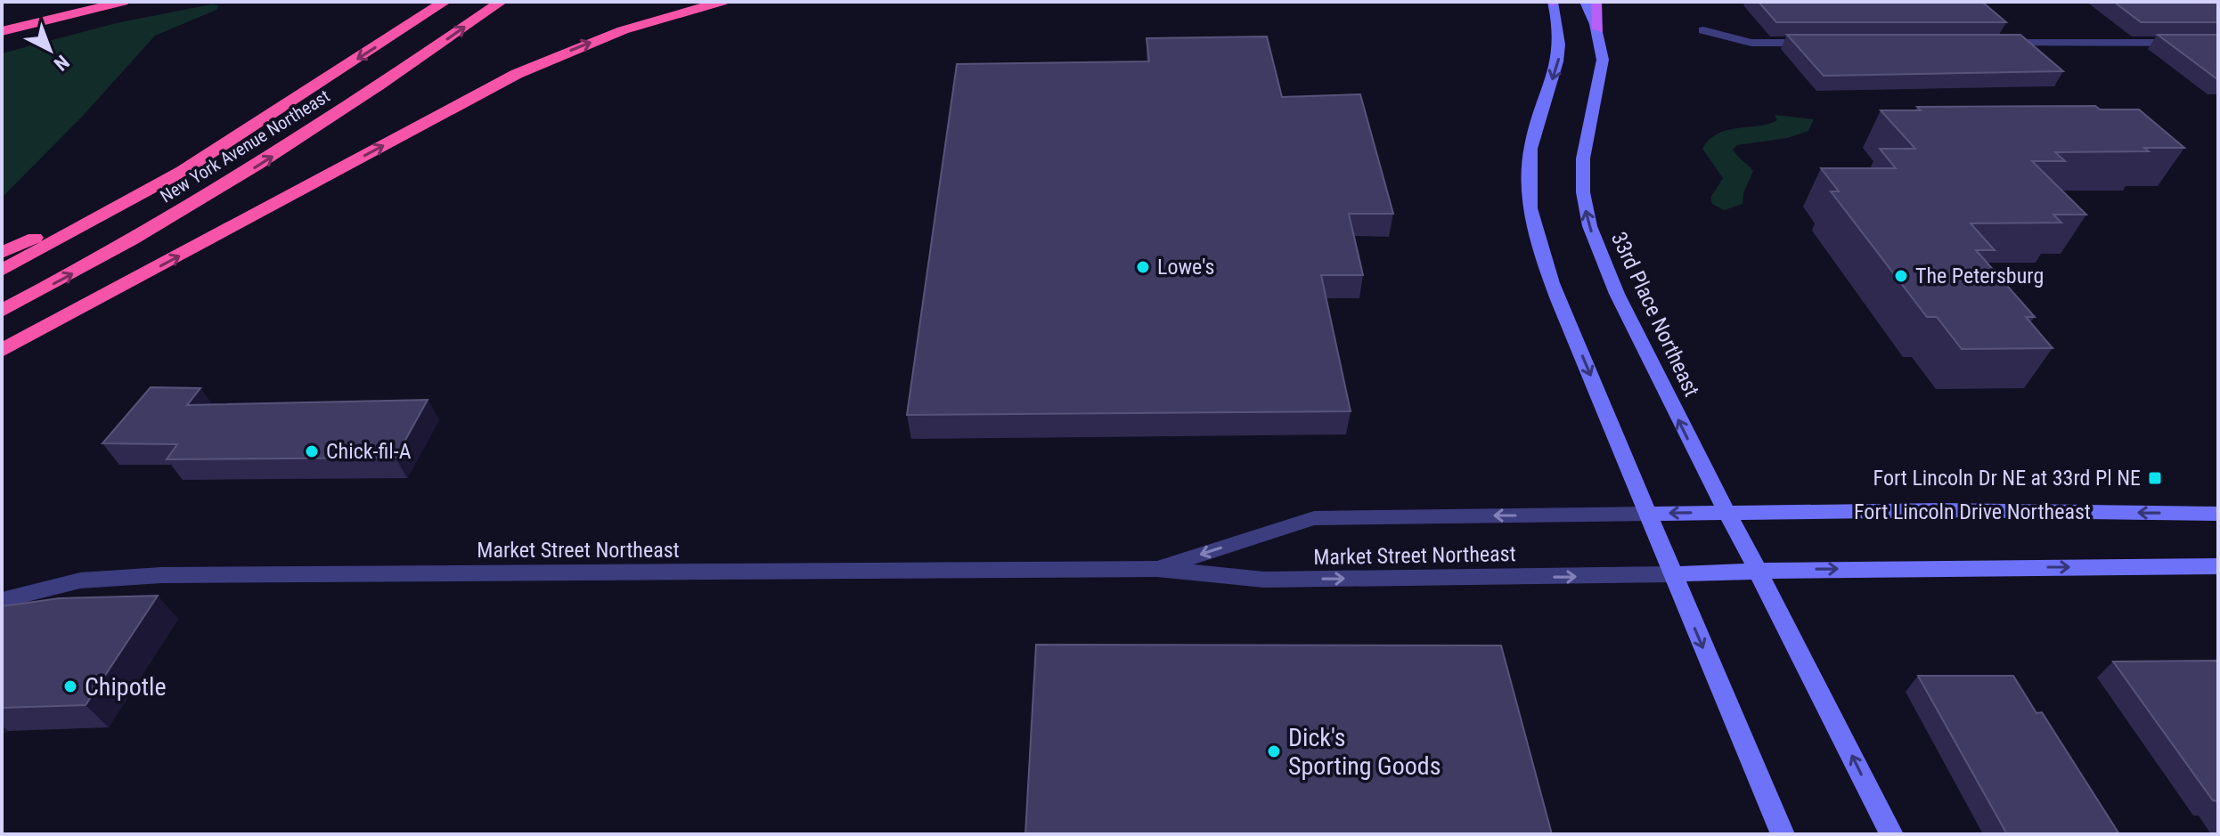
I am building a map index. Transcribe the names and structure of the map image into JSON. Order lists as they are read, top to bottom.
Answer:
{
  "streets": {
    "highway": ["New York Avenue Northeast"],
    "street": ["33rd Place Northeast", "Fort Lincoln Drive Northeast", "Market Street Northeast"]
  },
  "crossings": [
    ["33rd Place Northeast", "Fort Lincoln Drive Northeast"],
    ["Fort Lincoln Drive Northeast", "Market Street Northeast"]
  ],
  "places": {
    "other": [
      "Lowe's",
      "The Petersburg",
      "Chick-fil-A",
      "Chipotle",
      "Dick's Sporting Goods"
    ],
    "transit": ["Fort Lincoln Dr NE at 33rd Pl NE"]
  },
  "north": "bottom right"
}
